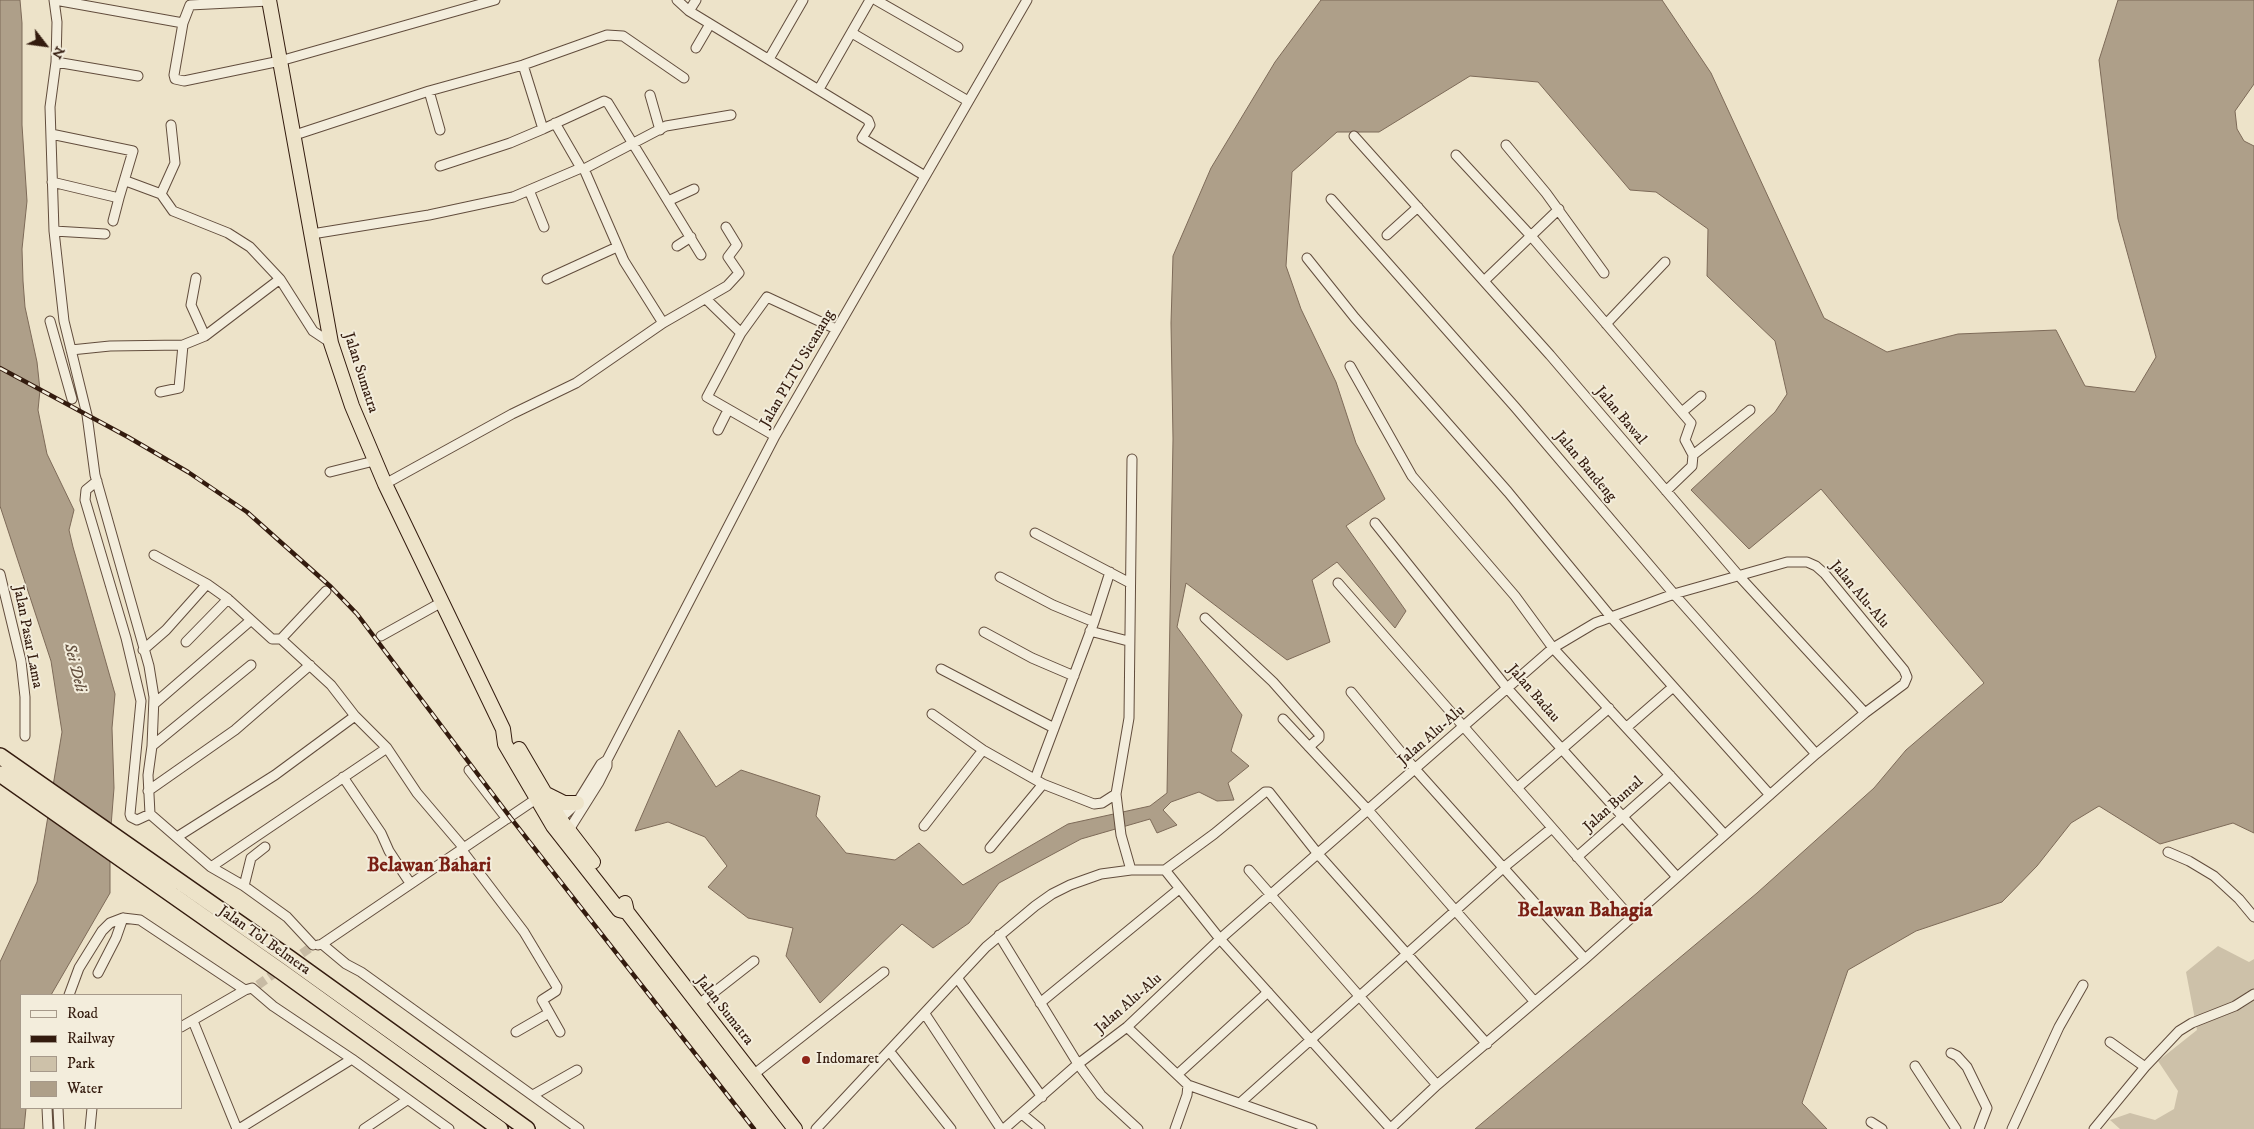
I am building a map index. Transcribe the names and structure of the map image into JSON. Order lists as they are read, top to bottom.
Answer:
{
  "streets": {
    "highway": ["Jalan Sumatra", "Jalan Tol Belmera"],
    "street": [
      "Jalan PLTU Sicanang",
      "Jalan Bawal",
      "Jalan Bandeng",
      "Jalan Alu-Alu",
      "Jalan Pasar Lama",
      "Jalan Badau",
      "Jalan Buntal"
    ]
  },
  "crossings": [
    ["Jalan PLTU Sicanang", "Jalan Sumatra"],
    ["Jalan Bawal", "Jalan Alu-Alu"],
    ["Jalan Bandeng", "Jalan Alu-Alu"],
    ["Jalan Alu-Alu", "Jalan Badau"],
    ["Jalan Badau", "Jalan Buntal"]
  ],
  "districts": ["Belawan Bahari", "Belawan Bahagia"],
  "water": ["Sei Deli"],
  "places": ["Indomaret"],
  "legend": [
    "Road",
    "Railway",
    "Park",
    "Water"
  ],
  "north": "bottom right"
}
